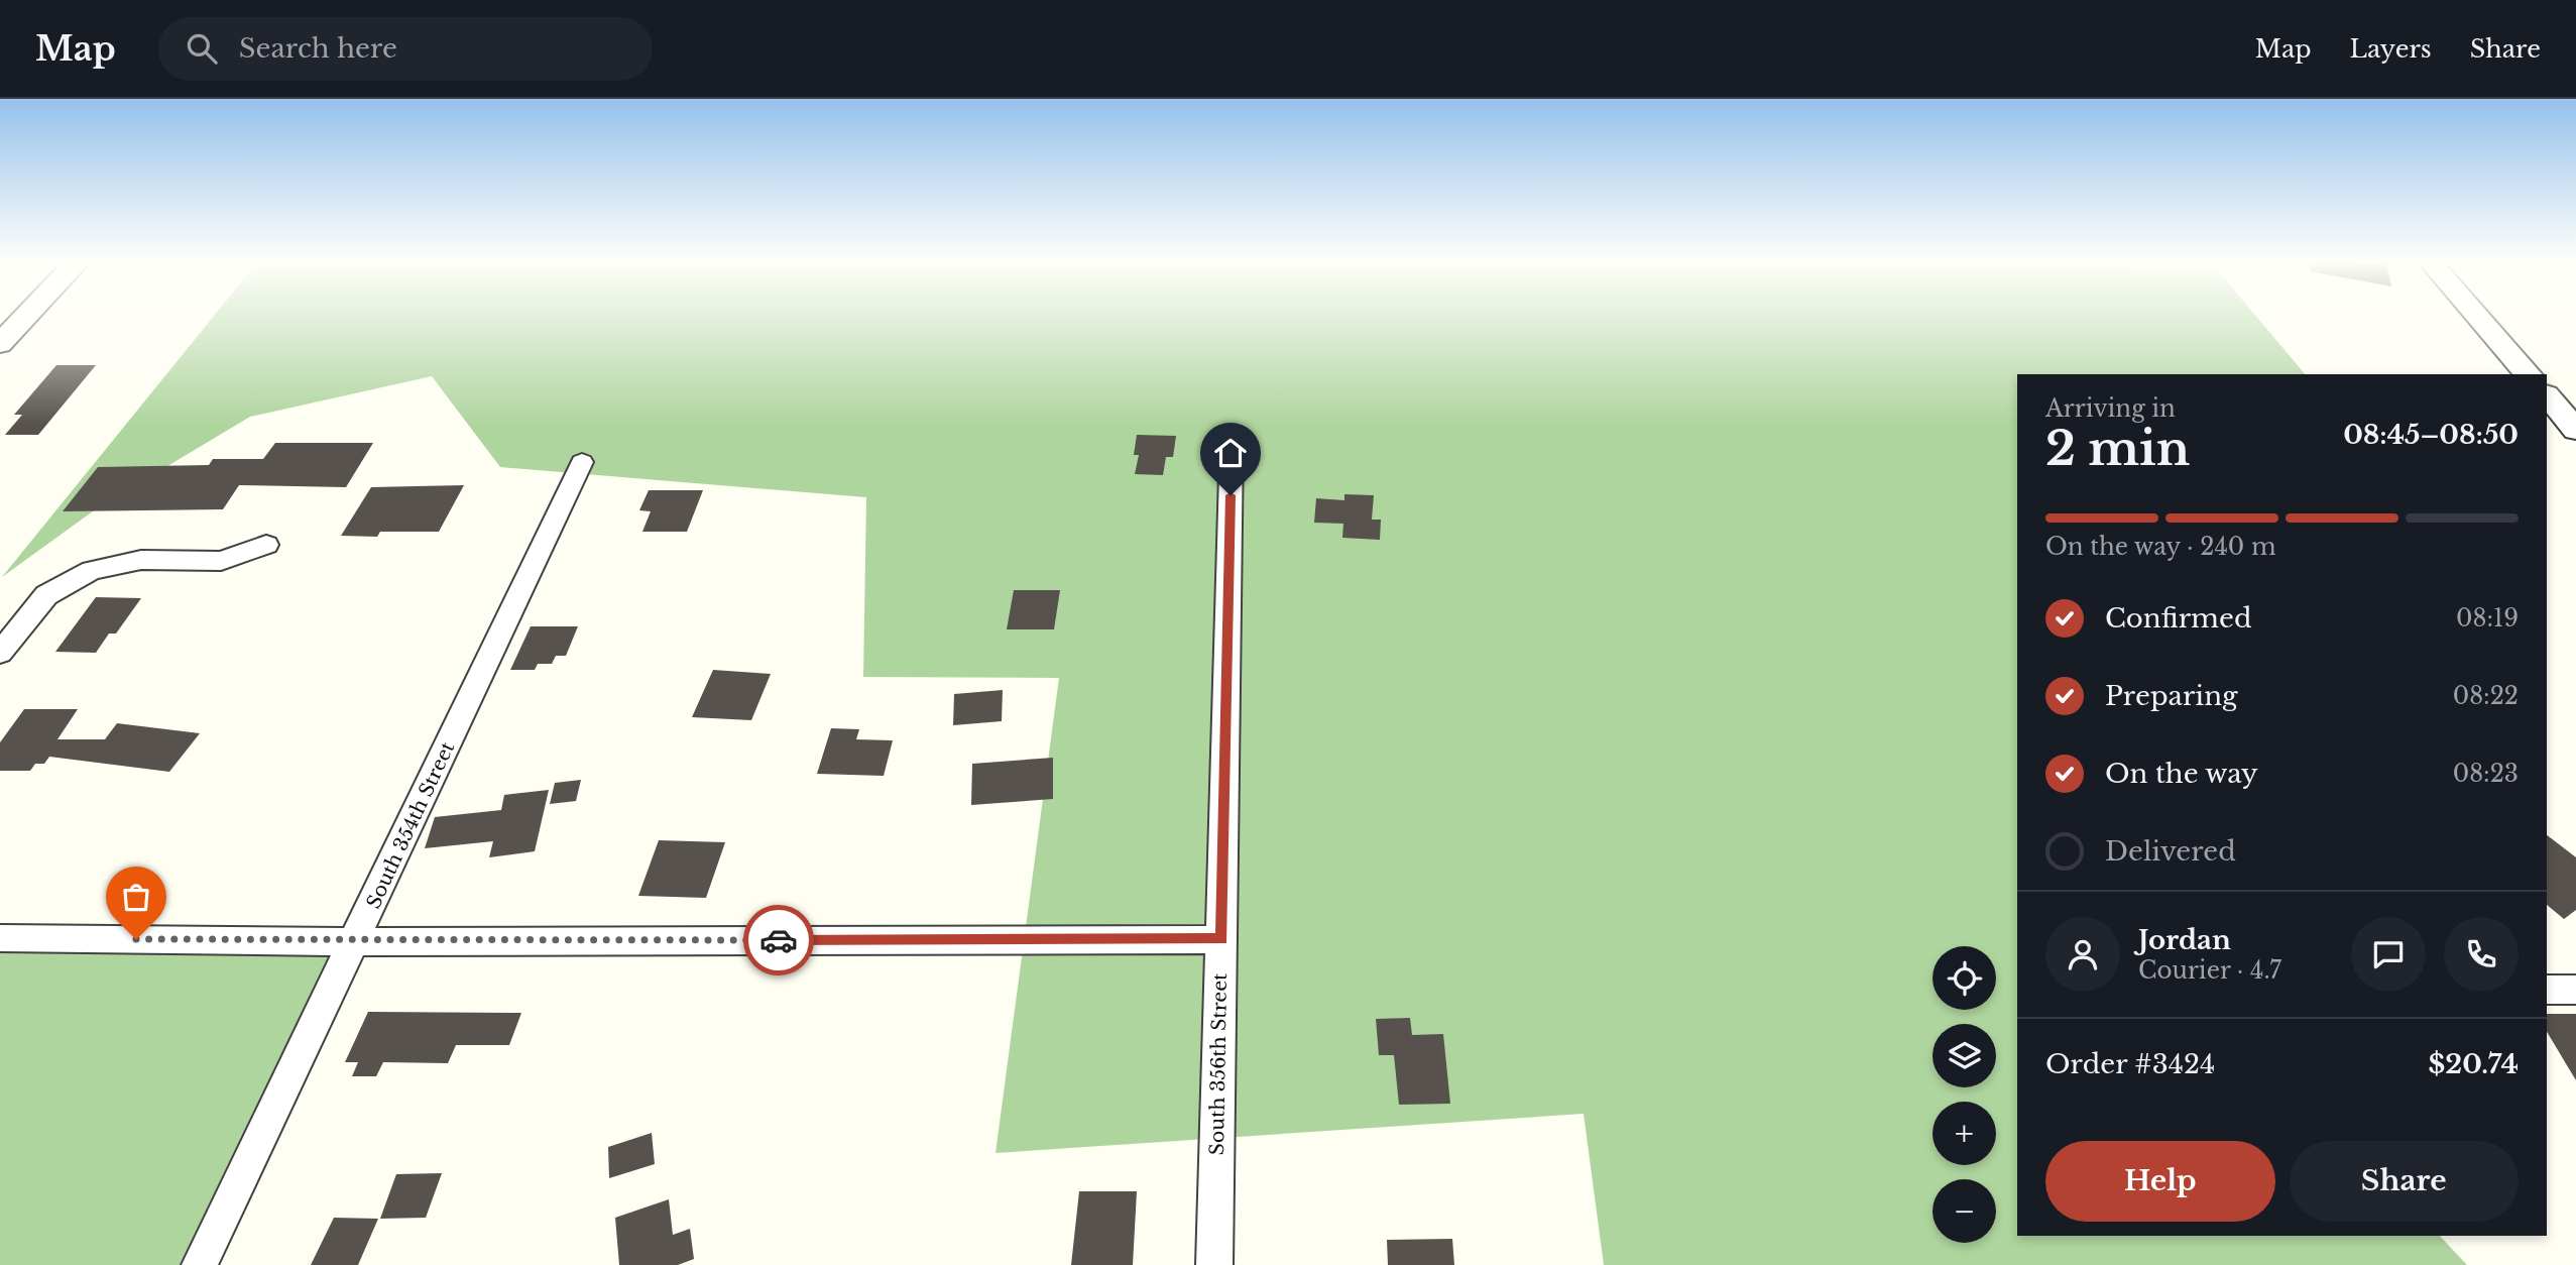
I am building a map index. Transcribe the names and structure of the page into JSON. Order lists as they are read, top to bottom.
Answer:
{
  "streets": {
    "street": ["South 354th Street", "South 356th Street"]
  },
  "page": {
    "header": "Map",
    "search": "Search here",
    "nav": ["Map", "Layers", "Share"],
    "heading": ["2 min", "Arriving in", "08:45–08:50"],
    "panel": [
      "Jordan",
      "Courier · 4.7",
      "Order #3424",
      "$20.74"
    ],
    "bar": "On the way · 240 m",
    "list": [
      ["Confirmed", "08:19"],
      ["Preparing", "08:22"],
      ["On the way", "08:23"],
      "Delivered"
    ],
    "map_buttons": ["+", "−"],
    "buttons": ["Help", "Share"]
  }
}
